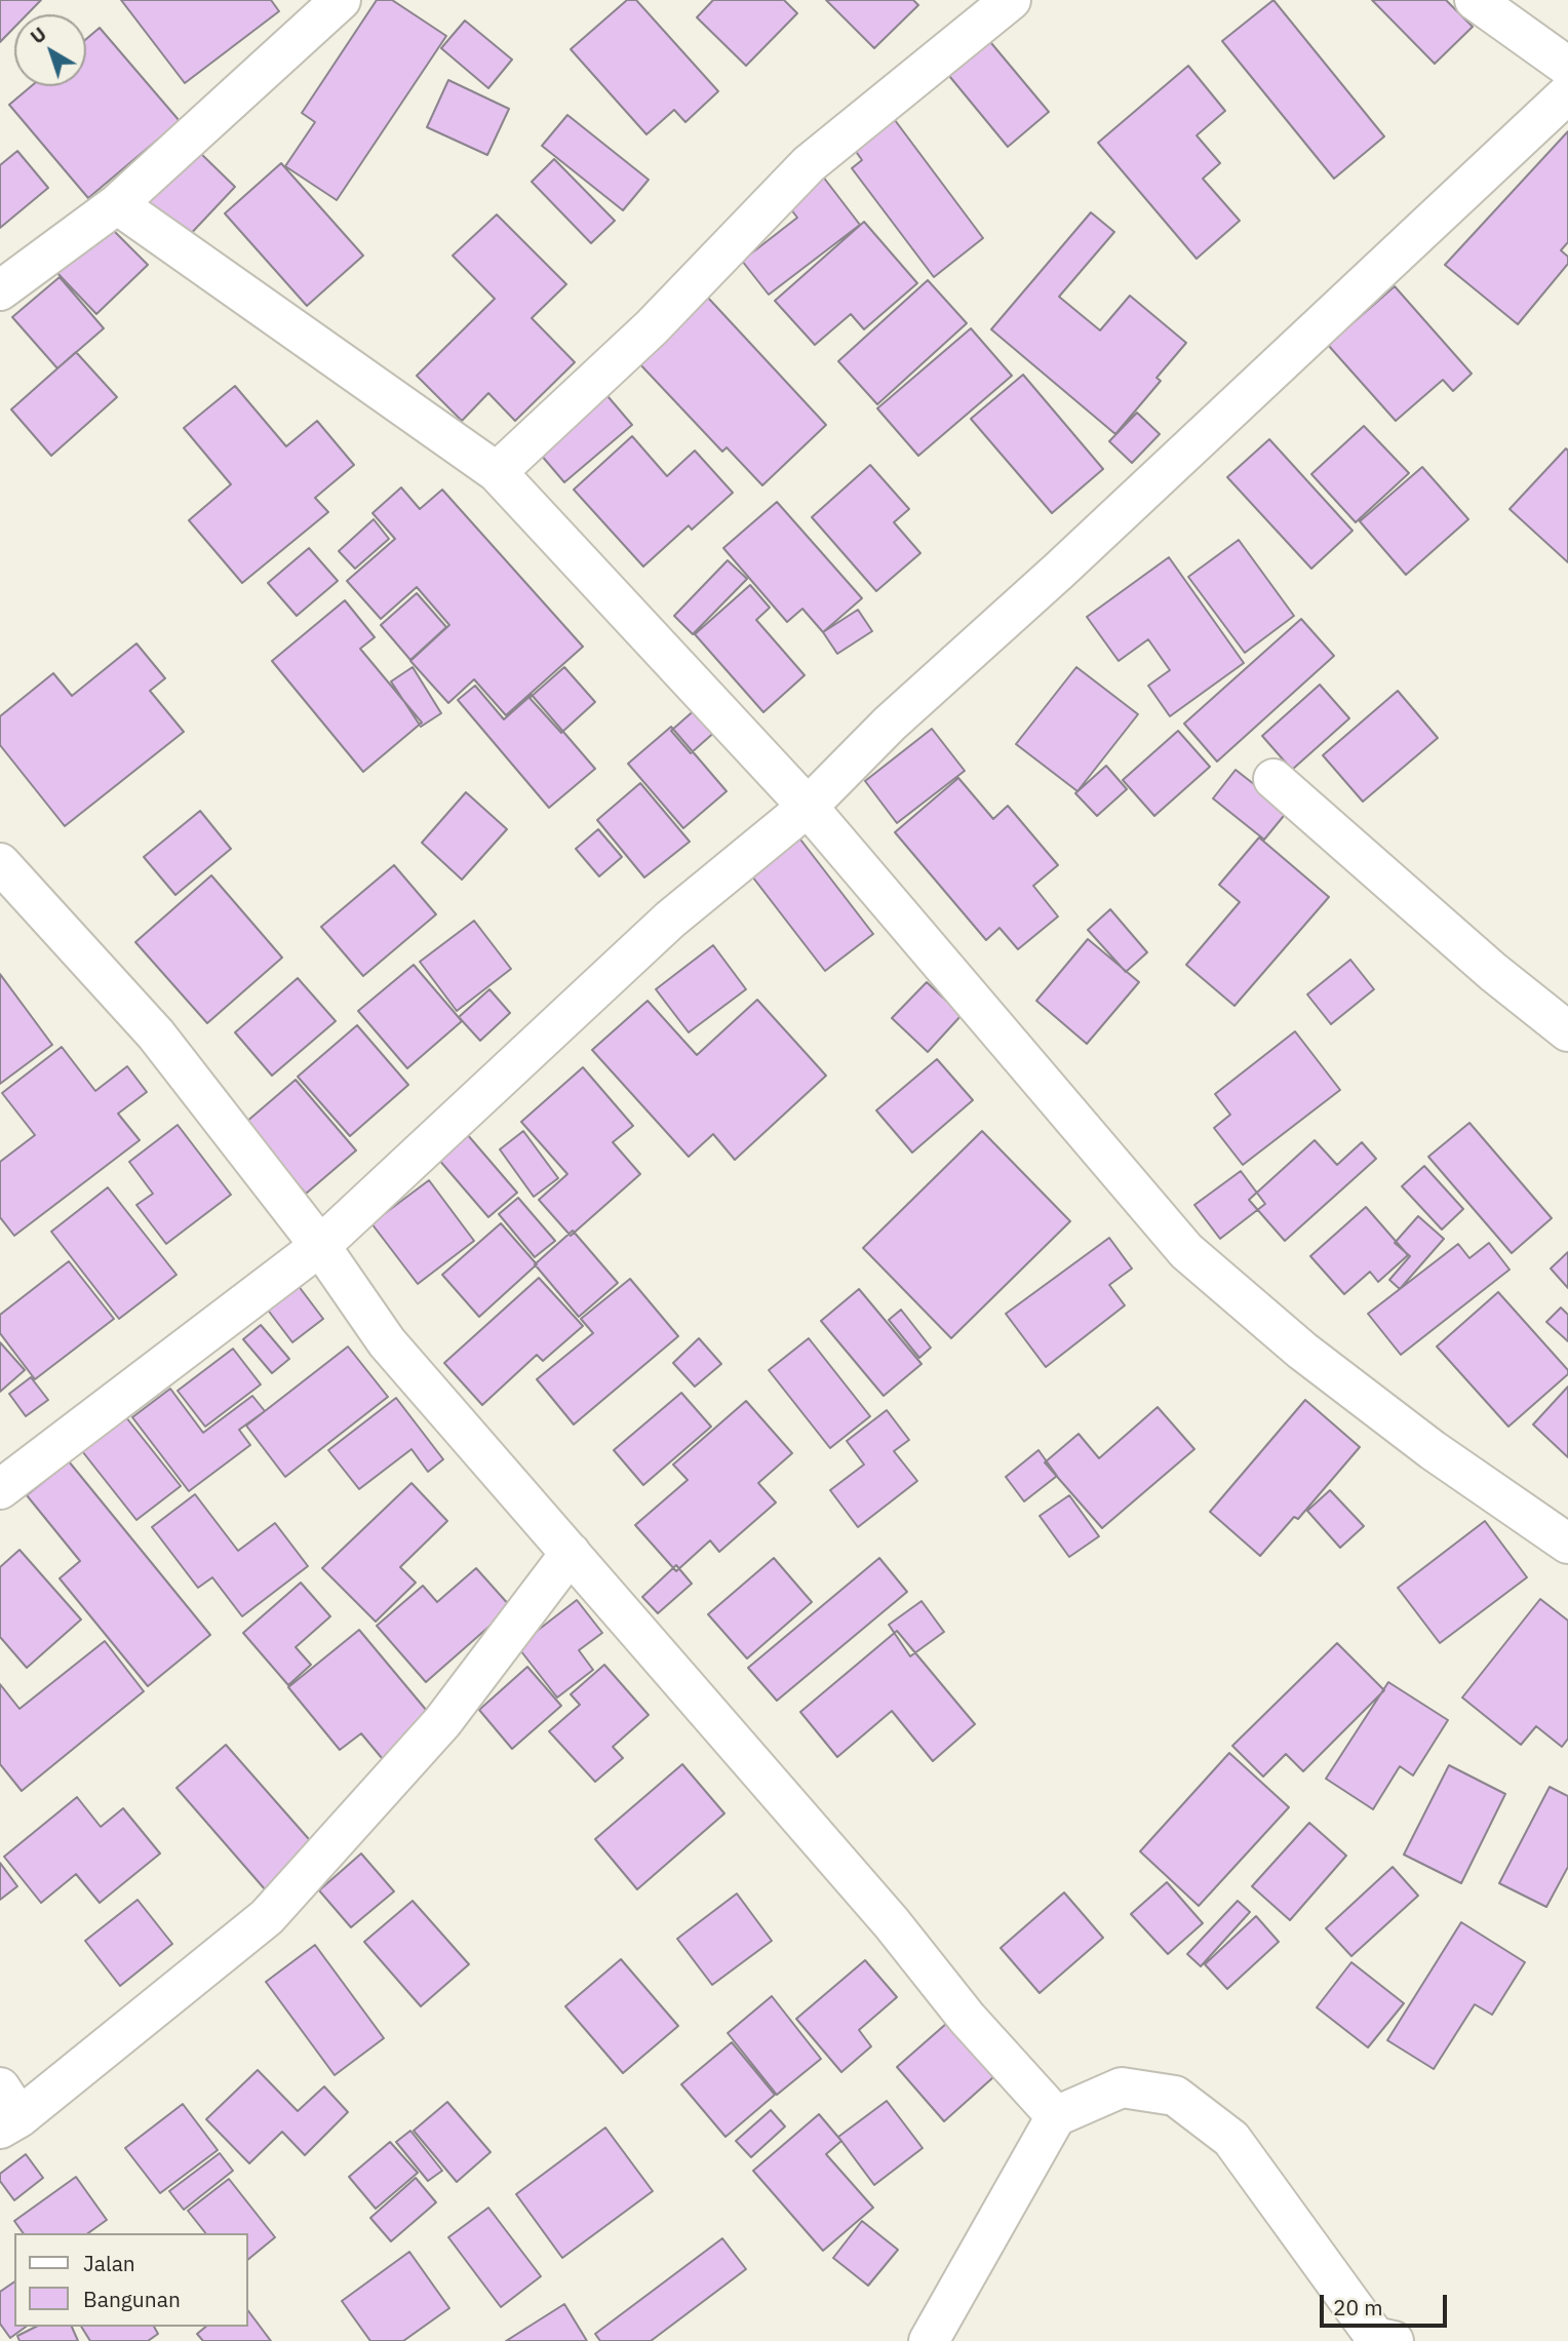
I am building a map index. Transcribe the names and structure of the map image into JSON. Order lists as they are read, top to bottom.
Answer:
{
  "legend": ["Jalan", "Bangunan"],
  "scale_bar": "20 m",
  "north": "top left"
}
